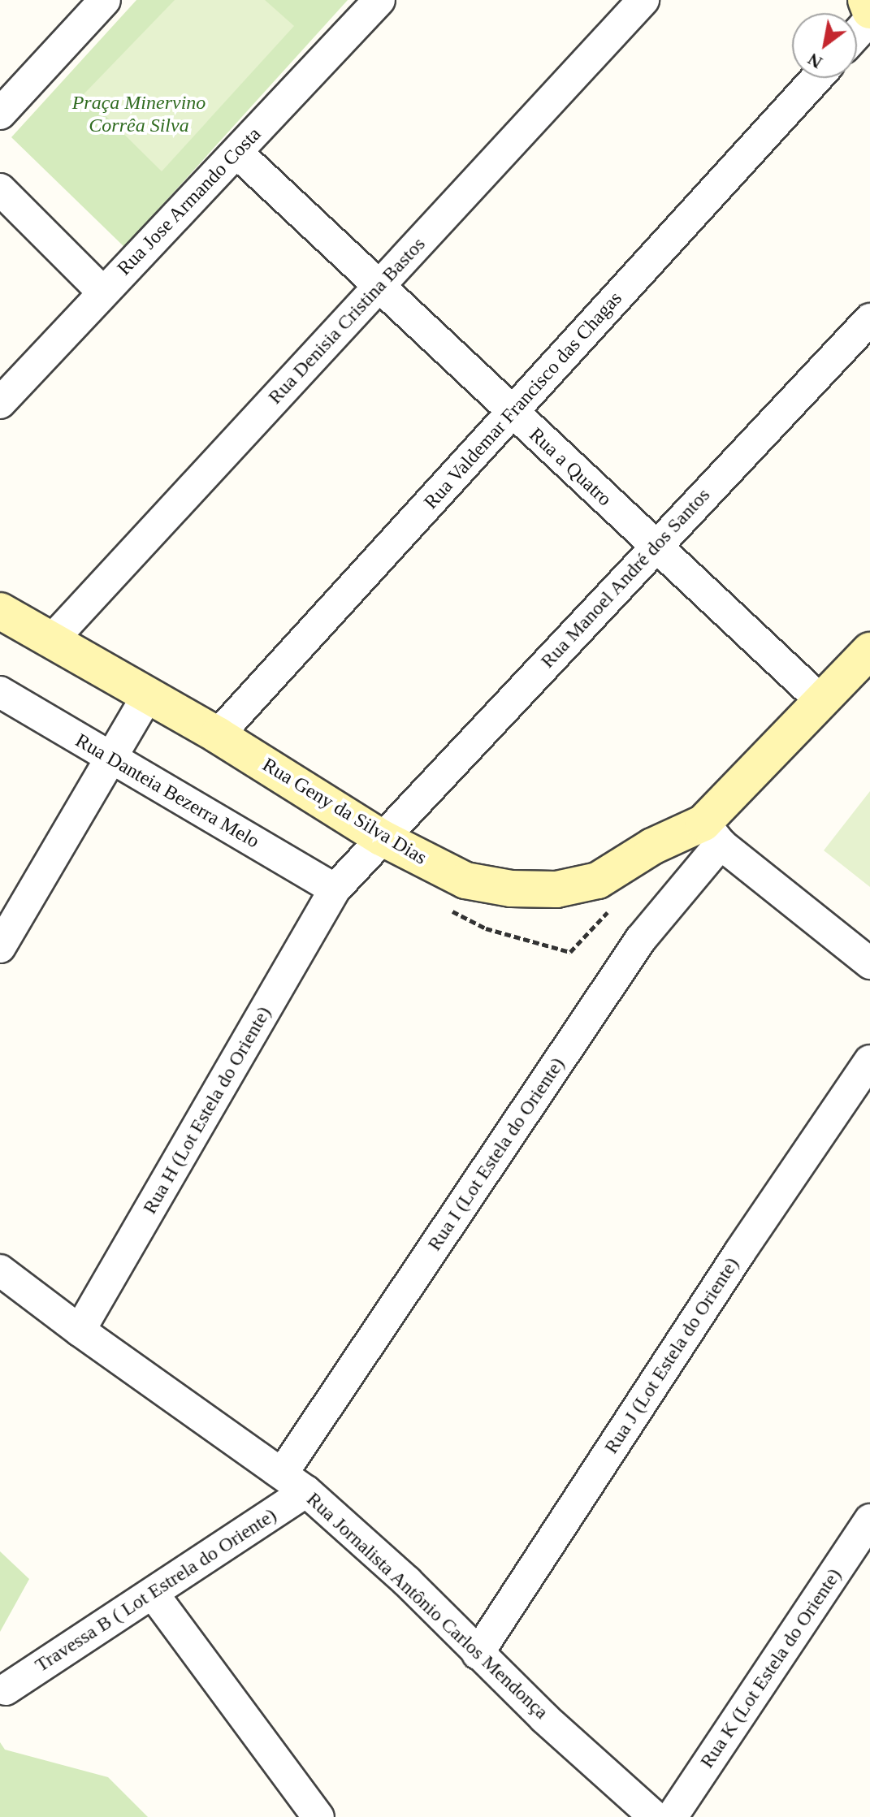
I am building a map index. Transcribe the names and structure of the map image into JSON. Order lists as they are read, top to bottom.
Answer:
{
  "streets": {
    "main road": ["Rua Geny da Silva Dias"],
    "street": [
      "Rua Jose Armando Costa",
      "Rua Denisia Cristina Bastos",
      "Rua Valdemar Francisco das Chagas",
      "Rua a Quatro",
      "Rua Manoel André dos Santos",
      "Rua Danteia Bezerra Melo",
      "Rua H (Lot Estela do Oriente)",
      "Rua I (Lot Estela do Oriente)",
      "Rua J (Lot Estela do Oriente)",
      "Travessa B ( Lot Estrela do Oriente)",
      "Rua Jornalista Antônio Carlos Mendonça",
      "Rua K (Lot Estela do Oriente)"
    ]
  },
  "crossings": [
    ["Rua Jose Armando Costa", "Rua a Quatro"],
    ["Rua Denisia Cristina Bastos", "Rua a Quatro"],
    ["Rua Denisia Cristina Bastos", "Rua Geny da Silva Dias"],
    ["Rua Valdemar Francisco das Chagas", "Rua a Quatro"],
    ["Rua Valdemar Francisco das Chagas", "Rua Geny da Silva Dias"],
    ["Rua a Quatro", "Rua Manoel André dos Santos"],
    ["Rua a Quatro", "Rua Geny da Silva Dias"],
    ["Rua Manoel André dos Santos", "Rua Danteia Bezerra Melo"],
    ["Rua Manoel André dos Santos", "Rua Geny da Silva Dias"],
    ["Rua Manoel André dos Santos", "Rua H (Lot Estela do Oriente)"],
    ["Rua Danteia Bezerra Melo", "Rua H (Lot Estela do Oriente)"],
    ["Rua Geny da Silva Dias", "Rua I (Lot Estela do Oriente)"],
    ["Rua H (Lot Estela do Oriente)", "Rua Jornalista Antônio Carlos Mendonça"],
    ["Rua I (Lot Estela do Oriente)", "Travessa B ( Lot Estrela do Oriente)"],
    ["Rua I (Lot Estela do Oriente)", "Rua Jornalista Antônio Carlos Mendonça"],
    ["Rua J (Lot Estela do Oriente)", "Rua Jornalista Antônio Carlos Mendonça"],
    ["Travessa B ( Lot Estrela do Oriente)", "Rua Jornalista Antônio Carlos Mendonça"]
  ],
  "parks": ["Praça Minervino Corrêa Silva"],
  "north": "bottom left"
}
